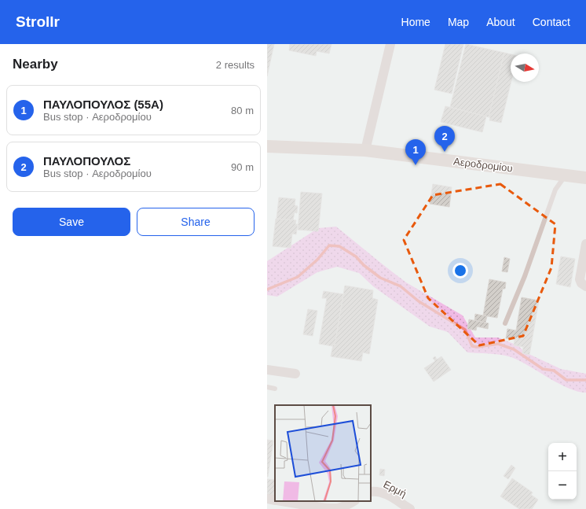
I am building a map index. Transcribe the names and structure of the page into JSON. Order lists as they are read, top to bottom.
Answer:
{
  "streets": {
    "street": ["Αεροδρομίου", "Ερμή"]
  },
  "north": "right",
  "page": {
    "header": "Strollr",
    "nav": [
      "Home",
      "Map",
      "About",
      "Contact"
    ],
    "heading": ["Nearby", "2 results"],
    "list": [
      {
        "mark": "1",
        "name": "ΠΑΥΛΟΠΟΥΛΟΣ (55Α)",
        "note": "Bus stop · Αεροδρομίου",
        "value": "80 m"
      },
      {
        "mark": "2",
        "name": "ΠΑΥΛΟΠΟΥΛΟΣ",
        "note": "Bus stop · Αεροδρομίου",
        "value": "90 m"
      }
    ],
    "pins": ["2", "1"],
    "buttons": ["Save", "Share"],
    "map_buttons": ["+", "−"]
  }
}
